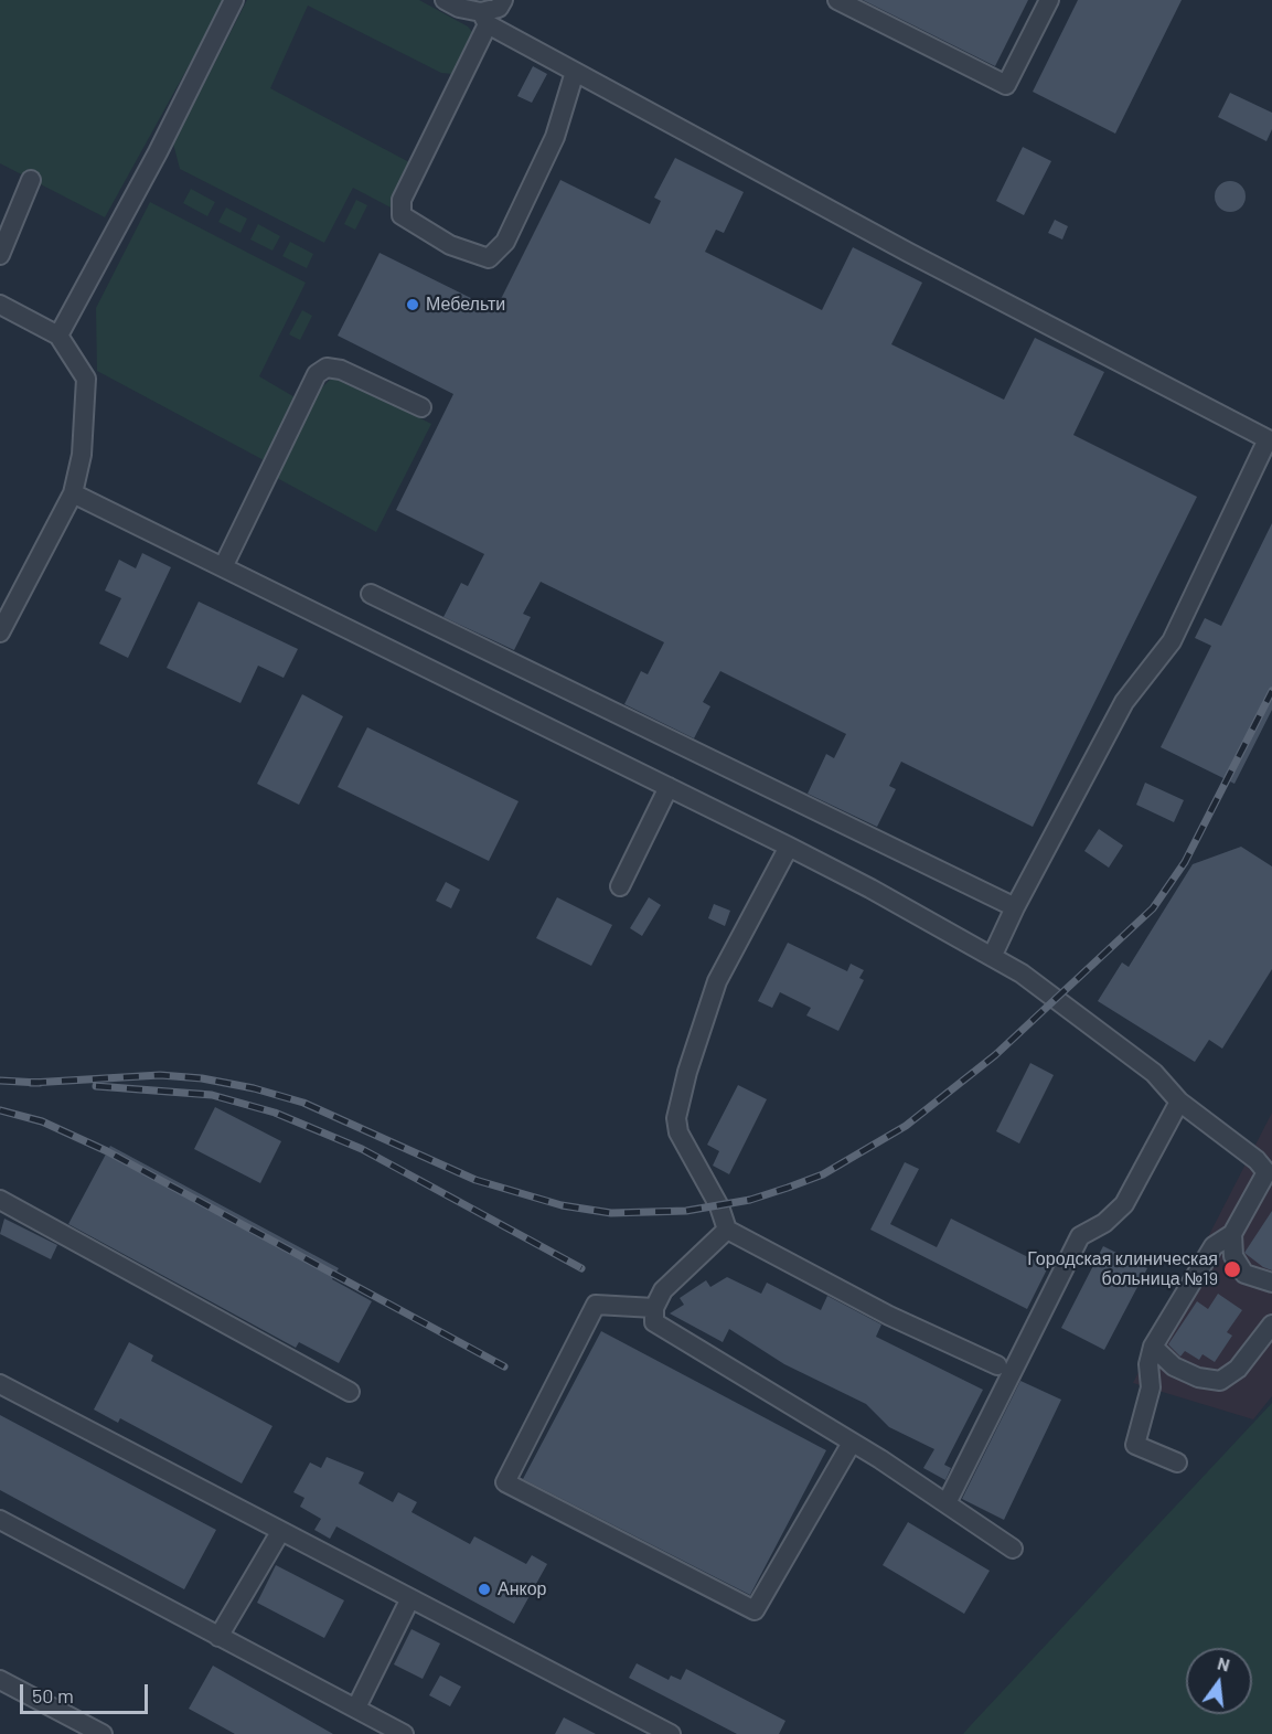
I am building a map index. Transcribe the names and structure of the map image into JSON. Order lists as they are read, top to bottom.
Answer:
{
  "places": ["Мебельти", "Городская клиническая больница №19", "Анкор"],
  "scale_bar": "50 m",
  "north": "top"
}
